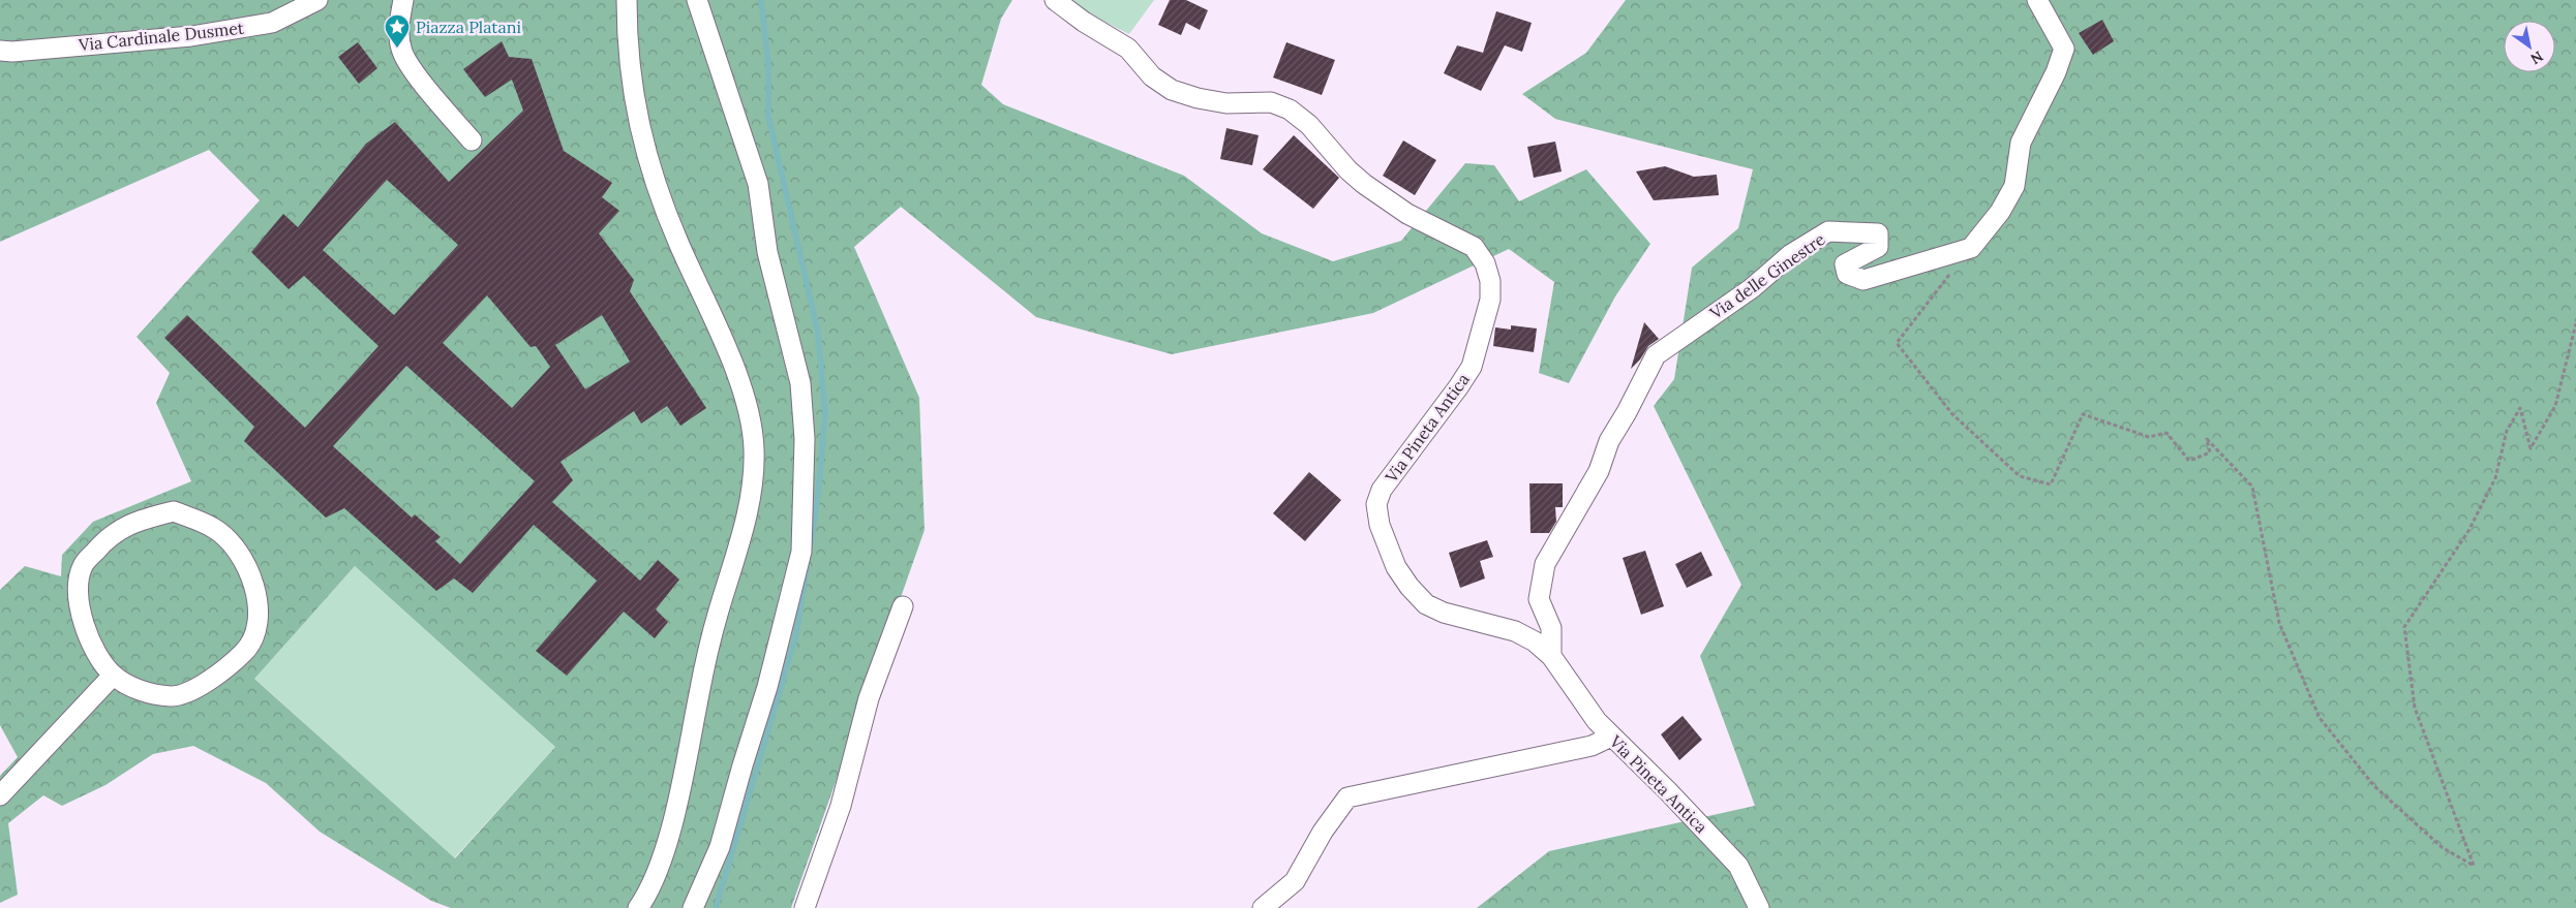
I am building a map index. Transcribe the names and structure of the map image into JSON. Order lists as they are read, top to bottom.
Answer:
{
  "streets": {
    "street": ["Via Cardinale Dusmet", "Via delle Ginestre", "Via Pineta Antica"]
  },
  "crossings": [
    ["Via delle Ginestre", "Via Pineta Antica"]
  ],
  "places": {
    "place": ["Piazza Platani"]
  },
  "north": "bottom right"
}
